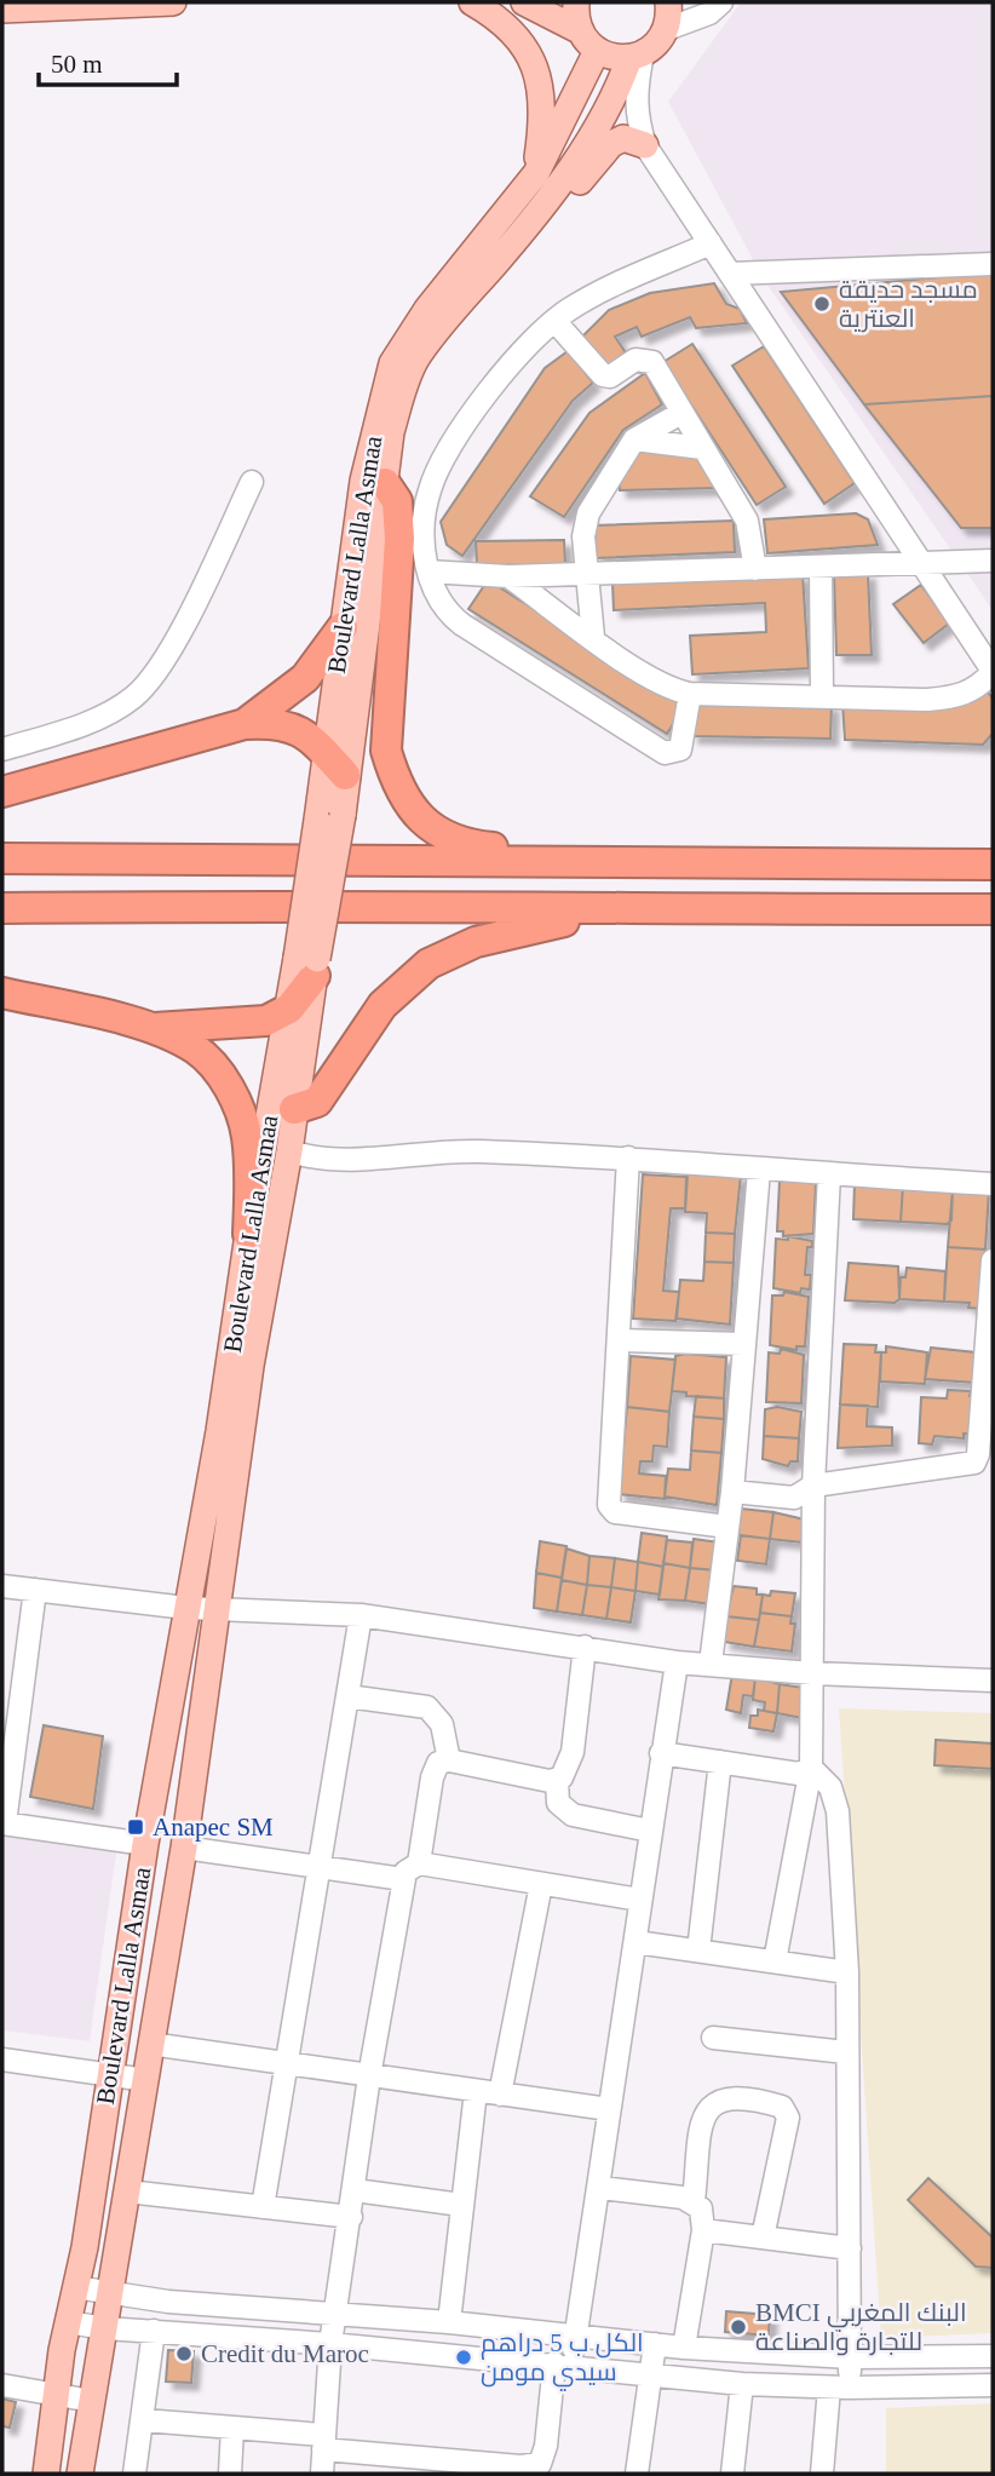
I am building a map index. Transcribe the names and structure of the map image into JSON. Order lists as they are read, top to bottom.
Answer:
{
  "streets": {
    "main road": ["Boulevard Lalla Asmaa"]
  },
  "places": {
    "other": [
      "مسجد حديقة العنترية",
      "BMCI البنك المغربي للتجارة والصناعة",
      "Credit du Maroc",
      "الكل ب 5 دراهم سيدي مومن"
    ],
    "transit": ["Anapec SM"]
  },
  "scale_bar": "50 m"
}
